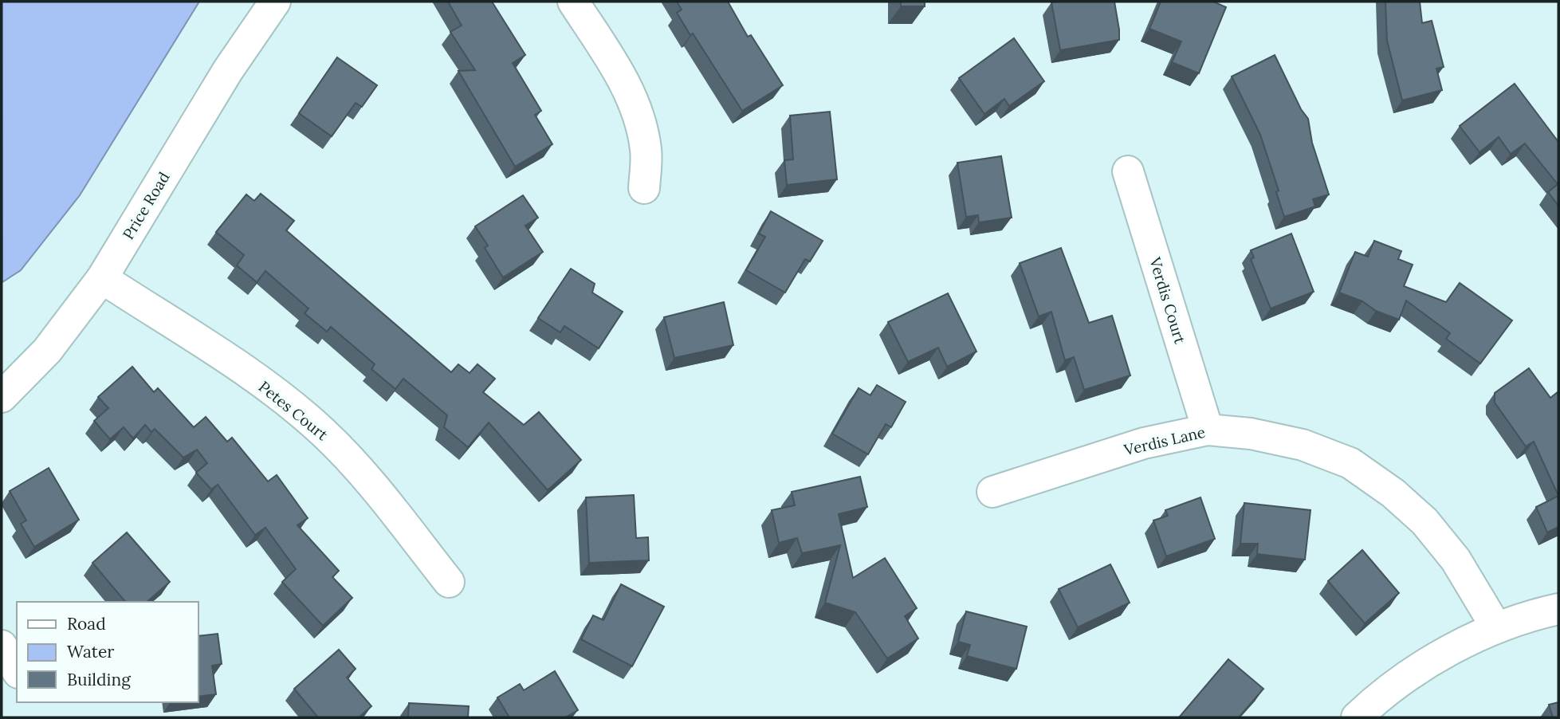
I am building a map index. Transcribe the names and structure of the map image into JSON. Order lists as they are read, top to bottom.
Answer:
{
  "streets": {
    "street": [
      "Price Road",
      "Verdis Court",
      "Petes Court",
      "Verdis Lane"
    ]
  },
  "crossings": [
    ["Price Road", "Petes Court"],
    ["Verdis Court", "Verdis Lane"]
  ],
  "legend": ["Road", "Water", "Building"]
}
